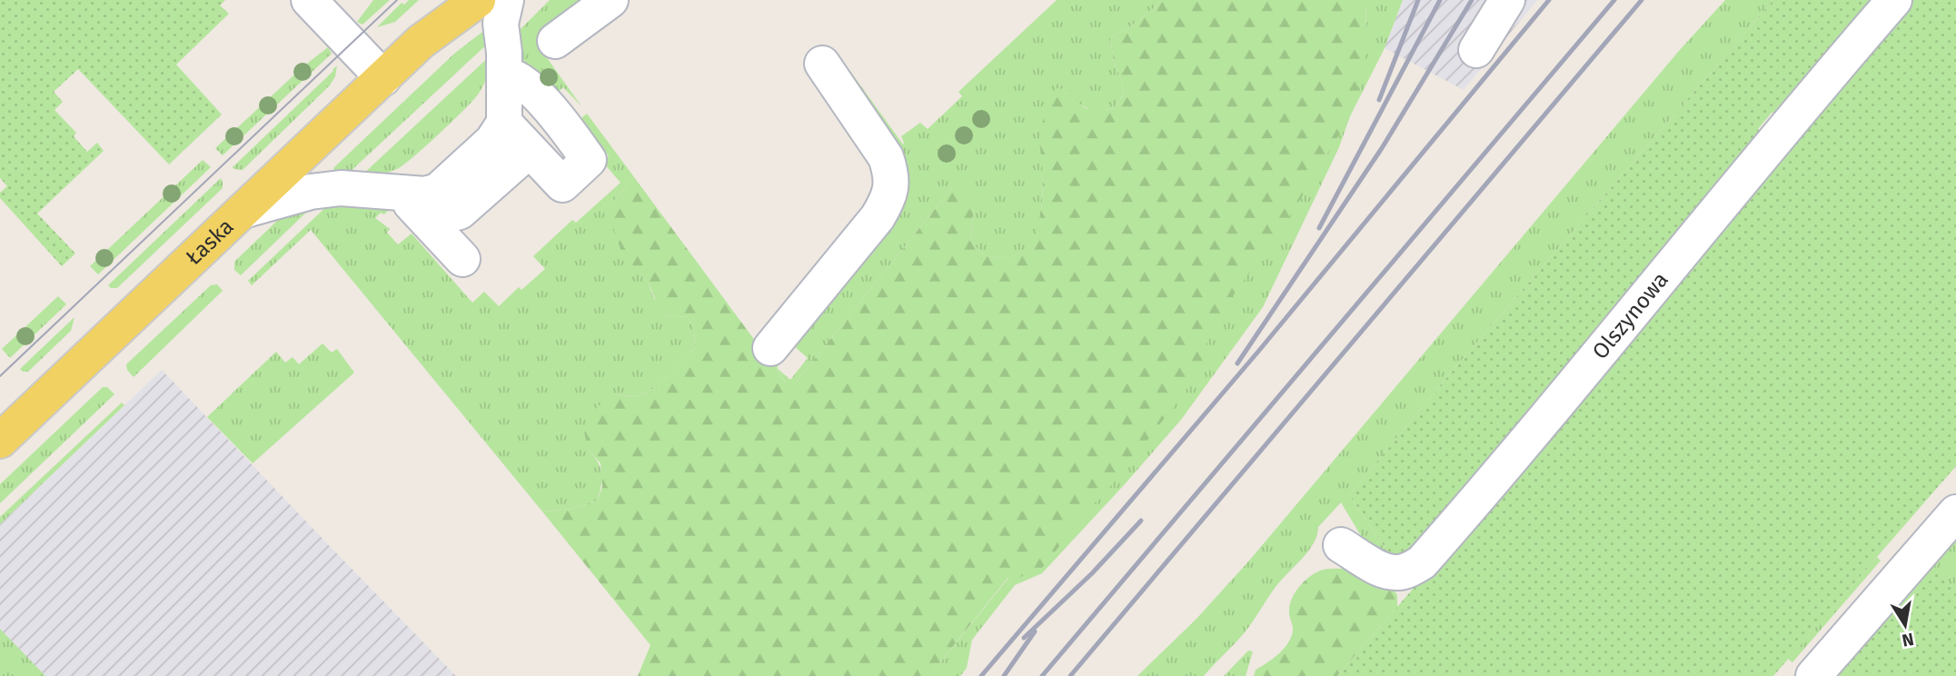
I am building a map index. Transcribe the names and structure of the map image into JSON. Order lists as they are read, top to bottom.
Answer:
{
  "streets": {
    "main road": ["Łaska"],
    "street": ["Olszynowa"]
  },
  "north": "bottom"
}
